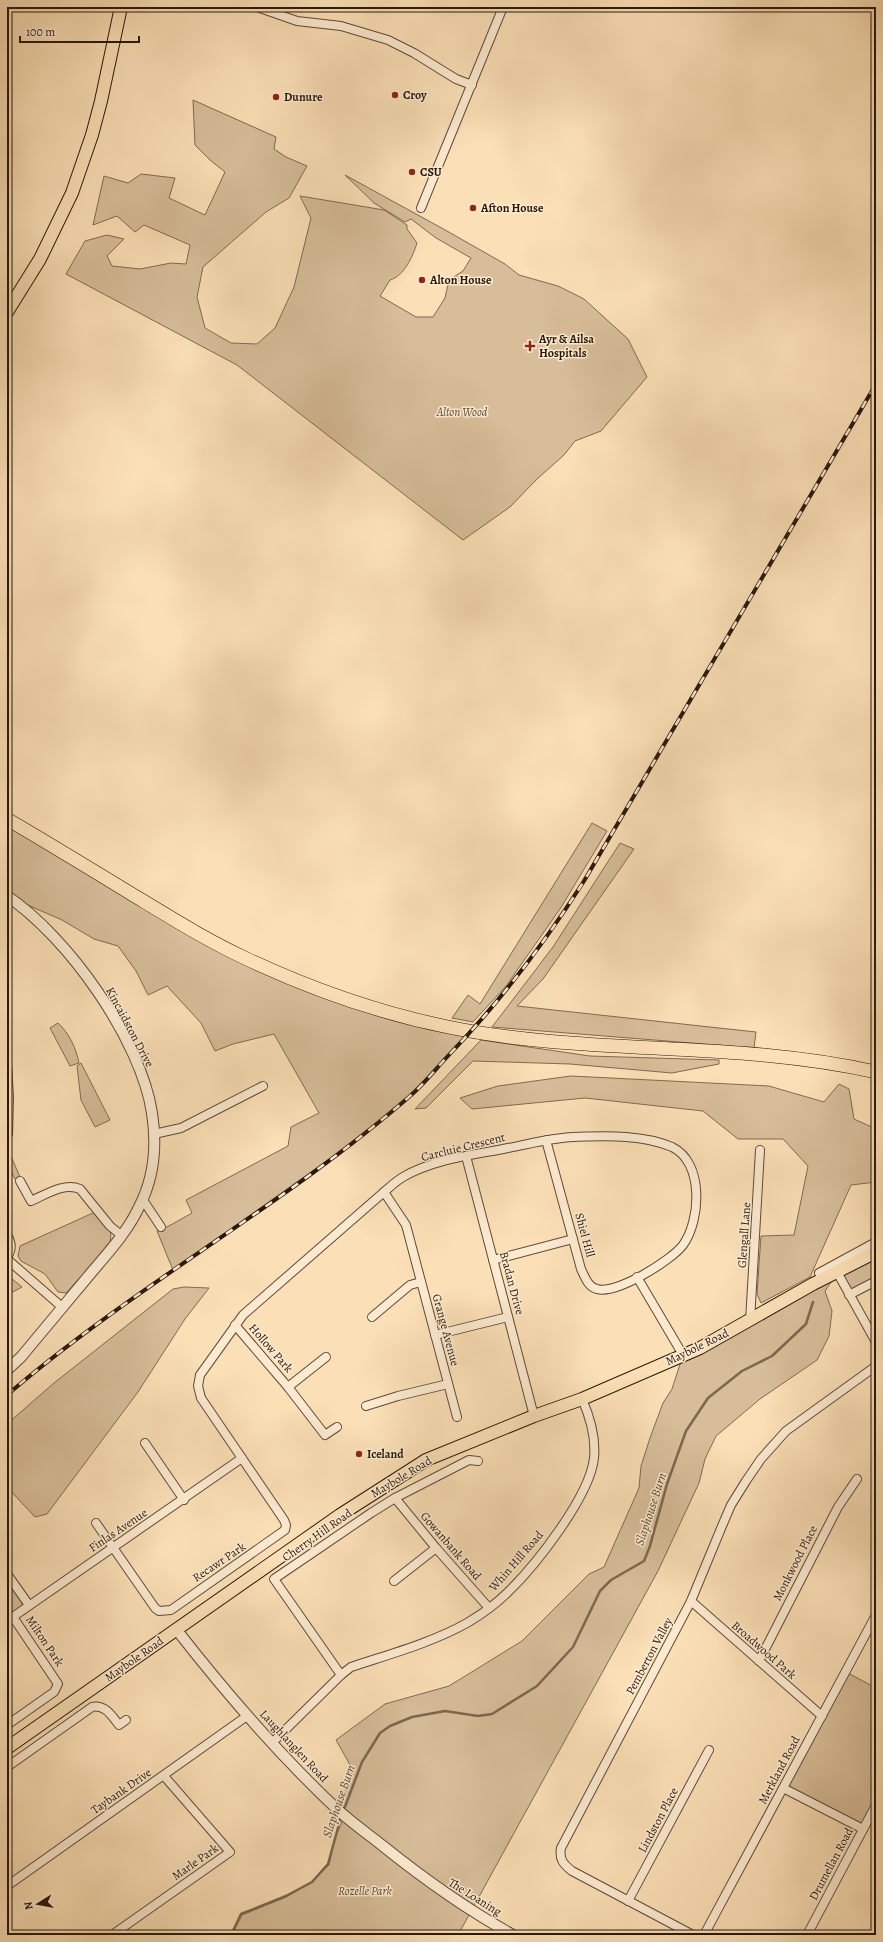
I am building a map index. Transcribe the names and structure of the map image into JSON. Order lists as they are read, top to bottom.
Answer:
{
  "streets": {
    "main road": ["Maybole Road"],
    "street": [
      "Kincaidston Drive",
      "Carcluie Crescent",
      "Shiel Hill",
      "Glengall Lane",
      "Bradan Drive",
      "Grange Avenue",
      "Hollow Park",
      "Finlas Avenue",
      "Cherry Hill Road",
      "Gowanbank Road",
      "Whin Hill Road",
      "Recawr Park",
      "Monkwood Place",
      "Milton Park",
      "Broadwood Park",
      "Pemberton Valley",
      "Laughlanglen Road",
      "Merkland Road",
      "Taybank Drive",
      "Lindston Place",
      "Marle Park",
      "Drumellan Road",
      "The Loaning"
    ]
  },
  "crossings": [
    ["Carcluie Crescent", "Shiel Hill"],
    ["Carcluie Crescent", "Bradan Drive"],
    ["Carcluie Crescent", "Grange Avenue"],
    ["Carcluie Crescent", "Hollow Park"],
    ["Carcluie Crescent", "Finlas Avenue"],
    ["Carcluie Crescent", "Recawr Park"],
    ["Glengall Lane", "Maybole Road"],
    ["Bradan Drive", "Maybole Road"],
    ["Maybole Road", "Whin Hill Road"],
    ["Maybole Road", "Laughlanglen Road"],
    ["Finlas Avenue", "Recawr Park"],
    ["Finlas Avenue", "Milton Park"],
    ["Cherry Hill Road", "Gowanbank Road"],
    ["Cherry Hill Road", "Whin Hill Road"],
    ["Gowanbank Road", "Whin Hill Road"],
    ["Whin Hill Road", "Laughlanglen Road"],
    ["Monkwood Place", "Broadwood Park"],
    ["Broadwood Park", "Pemberton Valley"],
    ["Broadwood Park", "Merkland Road"],
    ["Pemberton Valley", "Lindston Place"],
    ["Laughlanglen Road", "Taybank Drive"],
    ["Laughlanglen Road", "The Loaning"],
    ["Taybank Drive", "Marle Park"]
  ],
  "water": ["Slaphouse Burn"],
  "parks": ["Alton Wood", "Rozelle Park"],
  "places": {
    "other": [
      "Croy",
      "Dunure",
      "CSU",
      "Afton House",
      "Alton House",
      "Iceland"
    ],
    "health": ["Ayr & Ailsa Hospitals"]
  },
  "scale_bar": "100 m",
  "north": "left"
}
